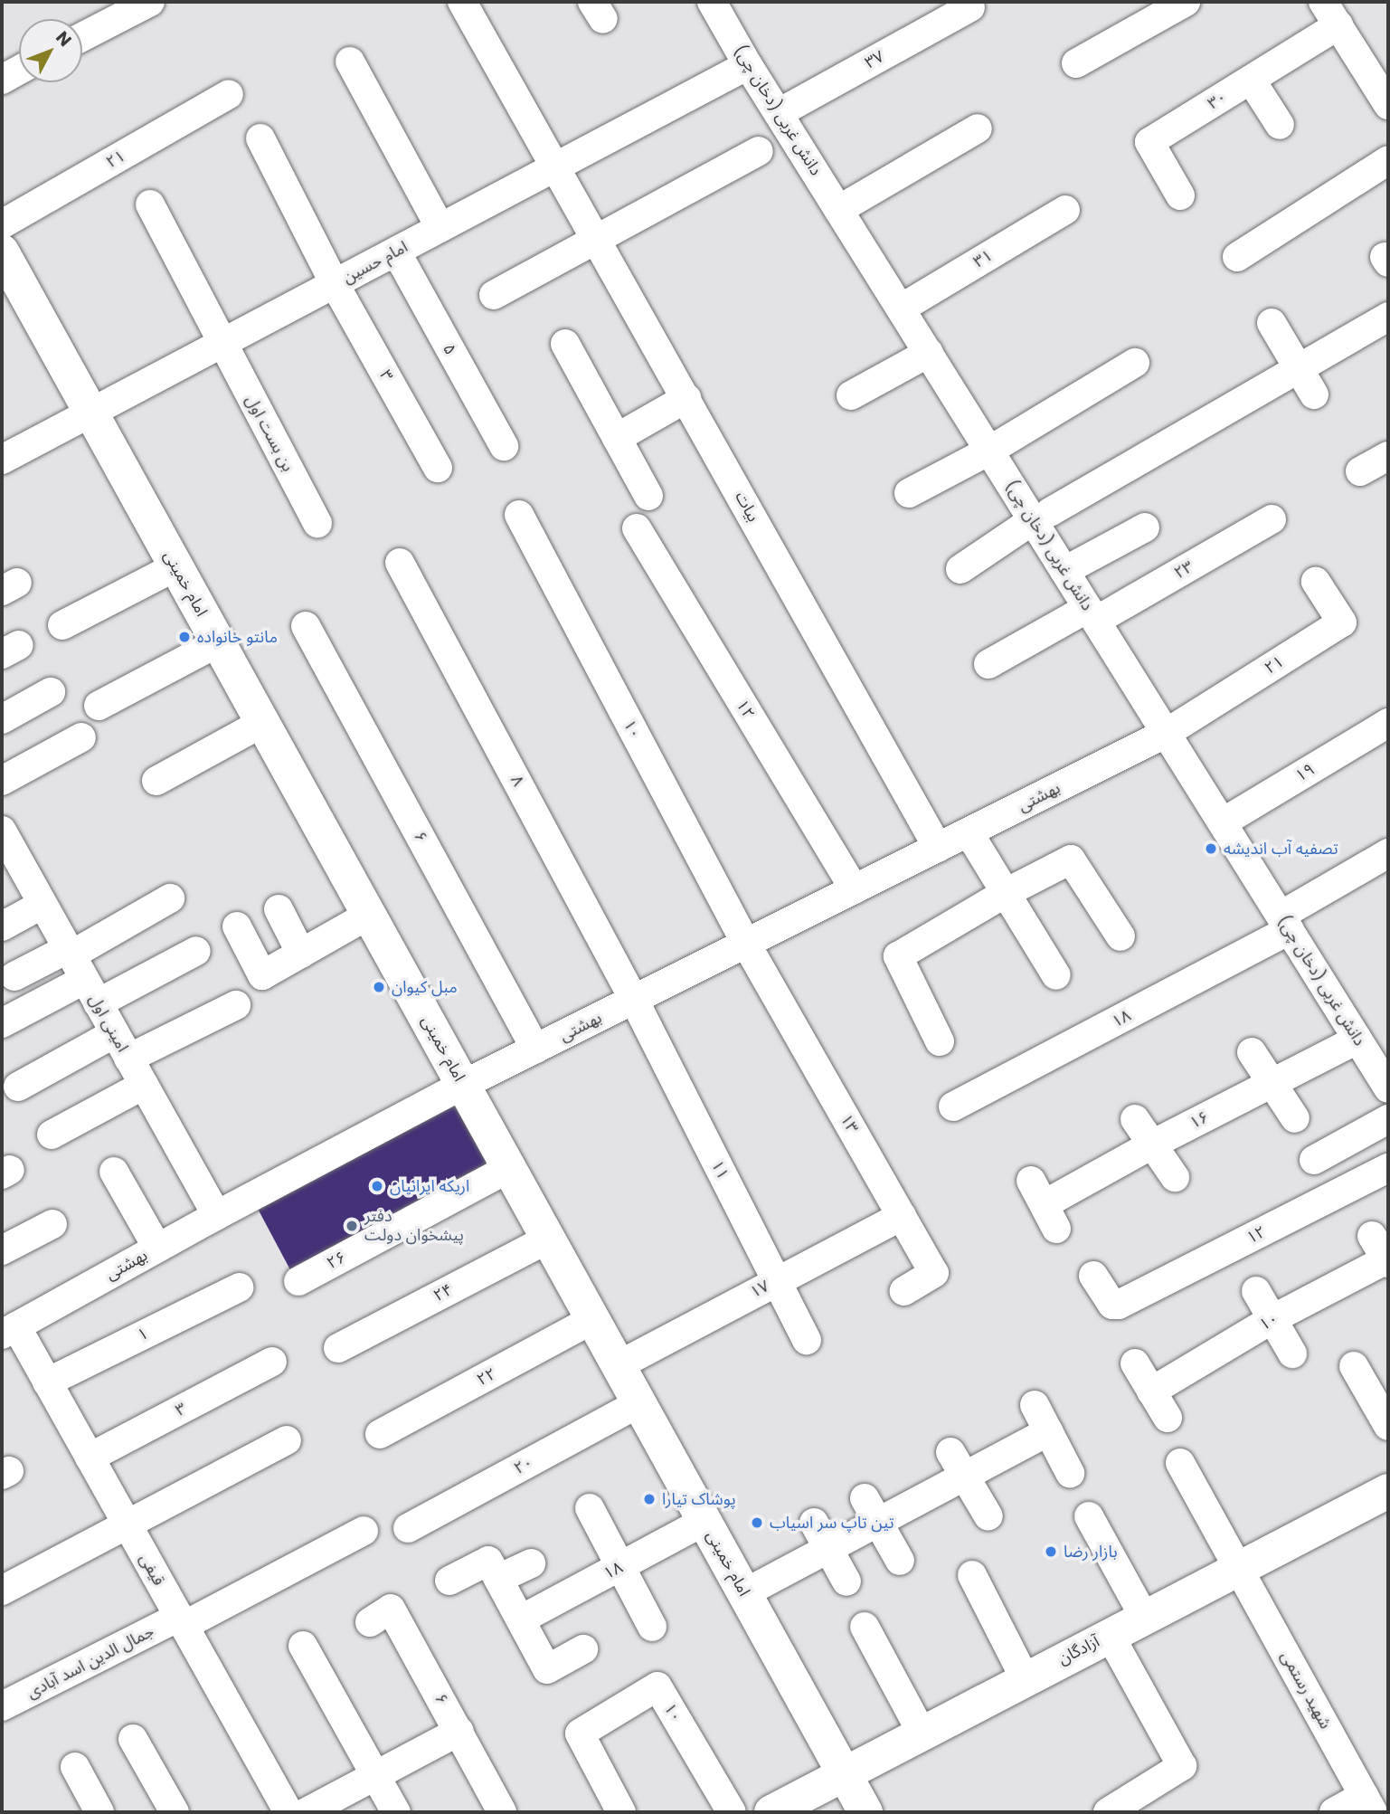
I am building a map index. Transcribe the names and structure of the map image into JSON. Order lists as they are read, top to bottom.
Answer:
{
  "streets": {
    "main road": ["امام خمینی", "آزادگان"],
    "street": [
      "۳۷",
      "۳۰",
      "دانش غربی (دخان چی)",
      "۲۱",
      "۳۱",
      "امام حسین",
      "۵",
      "۳",
      "بن بست اول",
      "بیات",
      "۲۳",
      "۱۲",
      "۱۰",
      "۱۹",
      "۸",
      "بهشتی",
      "۶",
      "۱۸",
      "امینی اول",
      "۱۶",
      "۱۳",
      "۱۱",
      "۲۶",
      "۱۷",
      "۲۴",
      "۱",
      "۲۲",
      "۲۰",
      "قیفی",
      "جمال الدین اسد آبادی",
      "شهید رستمی"
    ]
  },
  "crossings": [
    ["۳۷", "دانش غربی (دخان چی)"],
    ["دانش غربی (دخان چی)", "۲۱"],
    ["دانش غربی (دخان چی)", "۳۱"],
    ["دانش غربی (دخان چی)", "امام حسین"],
    ["دانش غربی (دخان چی)", "۲۳"],
    ["دانش غربی (دخان چی)", "۱۹"],
    ["دانش غربی (دخان چی)", "بهشتی"],
    ["دانش غربی (دخان چی)", "۱۸"],
    ["دانش غربی (دخان چی)", "۱۶"],
    ["۲۱", "بهشتی"],
    ["امام حسین", "۵"],
    ["امام حسین", "۳"],
    ["امام حسین", "بن بست اول"],
    ["امام حسین", "بیات"],
    ["امام حسین", "امام خمینی"],
    ["۳", "قیفی"],
    ["بیات", "بهشتی"],
    ["امام خمینی", "بهشتی"],
    ["امام خمینی", "۱۸"],
    ["امام خمینی", "۲۶"],
    ["امام خمینی", "۱۷"],
    ["امام خمینی", "۲۴"],
    ["امام خمینی", "۲۲"],
    ["امام خمینی", "۲۰"],
    ["امام خمینی", "آزادگان"],
    ["۱۲", "بهشتی"],
    ["۱۰", "بهشتی"],
    ["۱۰", "۱۳"],
    ["۸", "بهشتی"],
    ["۸", "۱۱"],
    ["بهشتی", "۶"],
    ["بهشتی", "امینی اول"],
    ["بهشتی", "۱۳"],
    ["بهشتی", "۱۱"],
    ["بهشتی", "قیفی"],
    ["۱۳", "۱۷"],
    ["۱۱", "۱۷"],
    ["۱", "قیفی"],
    ["قیفی", "جمال الدین اسد آبادی"],
    ["آزادگان", "شهید رستمی"]
  ],
  "places": [
    "مانتو خانواده",
    "تصفیه آب اندیشه",
    "مبل کیوان",
    "اریکه ایرانیان",
    "دفتر پیشخوان دولت",
    "پوشاک تیارا",
    "تین تاپ سر اسیاب",
    "بازار رضا"
  ],
  "north": "top right"
}
